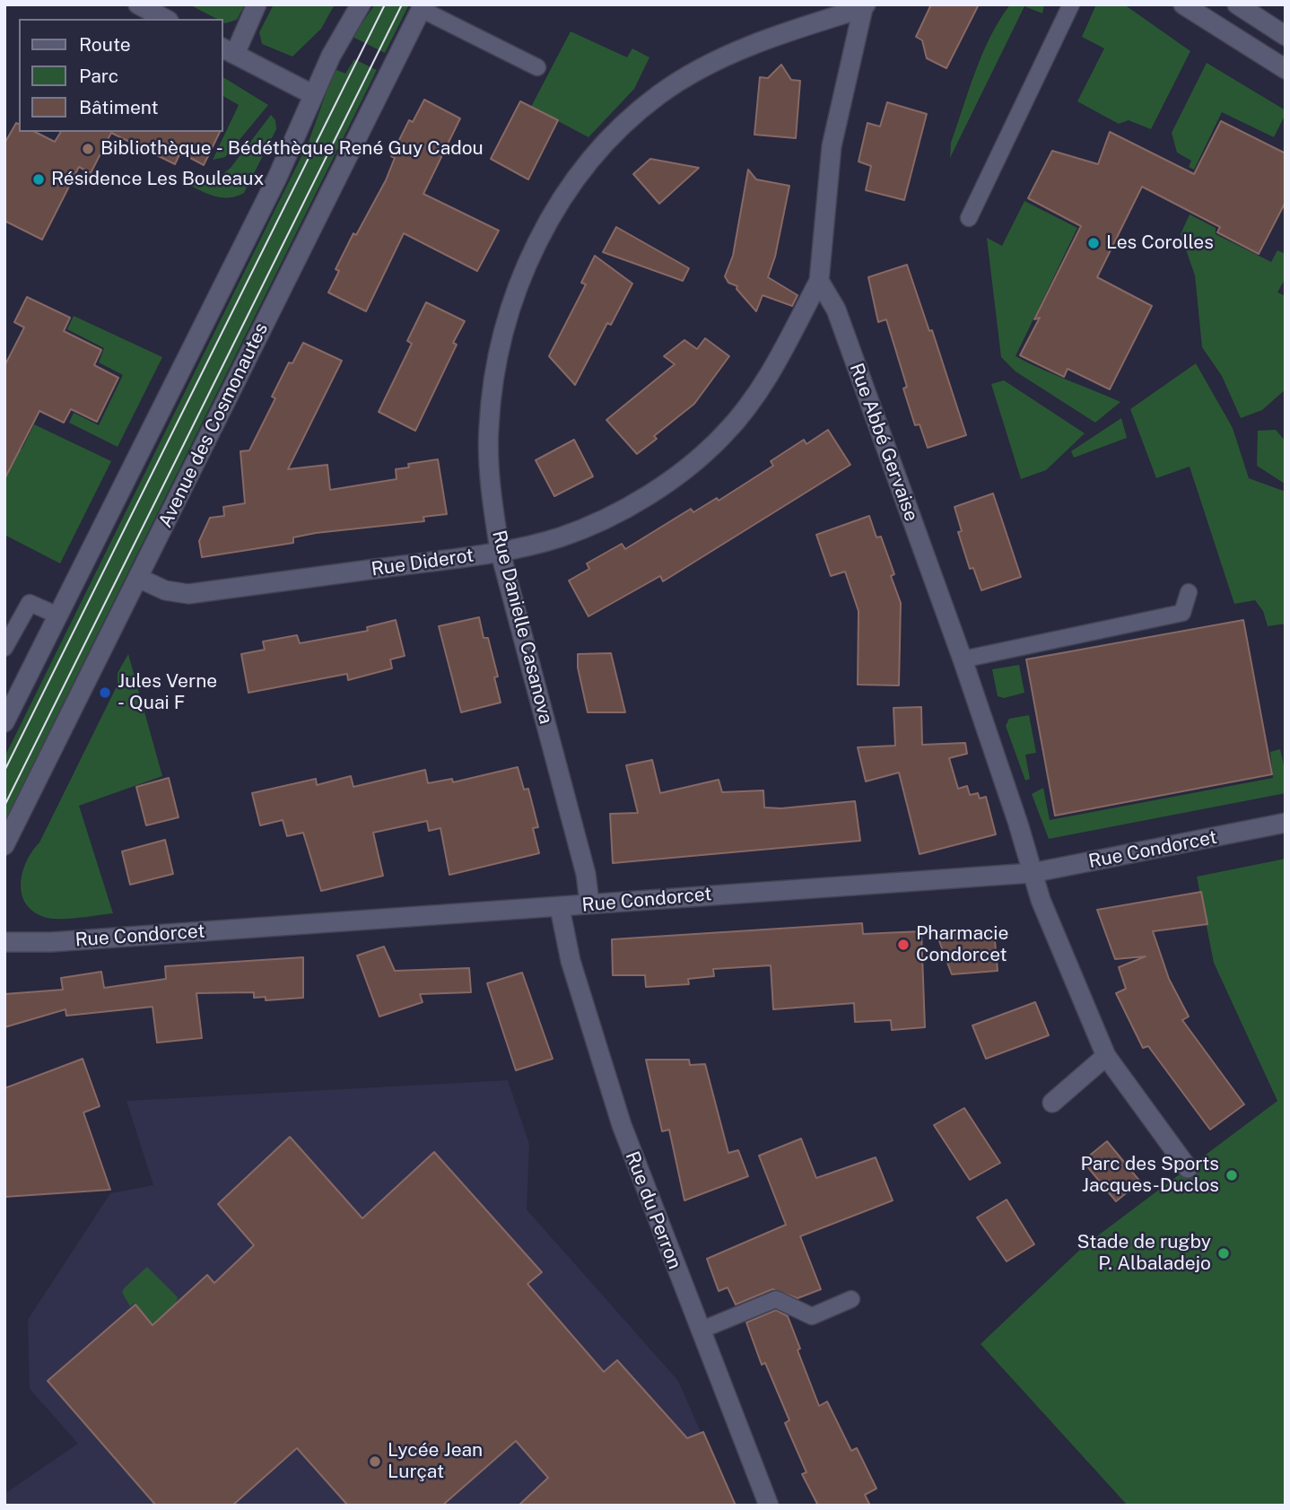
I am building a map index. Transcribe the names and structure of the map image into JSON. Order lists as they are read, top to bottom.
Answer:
{
  "streets": {
    "street": [
      "Avenue des Cosmonautes",
      "Rue Abbé Gervaise",
      "Rue Diderot",
      "Rue Danielle Casanova",
      "Rue Condorcet",
      "Rue du Perron"
    ]
  },
  "crossings": [
    ["Avenue des Cosmonautes", "Rue Diderot"],
    ["Rue Abbé Gervaise", "Rue Diderot"],
    ["Rue Abbé Gervaise", "Rue Condorcet"],
    ["Rue Diderot", "Rue Danielle Casanova"],
    ["Rue Danielle Casanova", "Rue Condorcet"],
    ["Rue Condorcet", "Rue du Perron"]
  ],
  "places": [
    "Bibliothèque - Bédéthèque René Guy Cadou",
    "Résidence Les Bouleaux",
    "Les Corolles",
    "Jules Verne - Quai F",
    "Pharmacie Condorcet",
    "Parc des Sports Jacques-Duclos",
    "Stade de rugby P. Albaladejo",
    "Lycée Jean Lurçat"
  ],
  "legend": ["Route", "Parc", "Bâtiment"]
}
